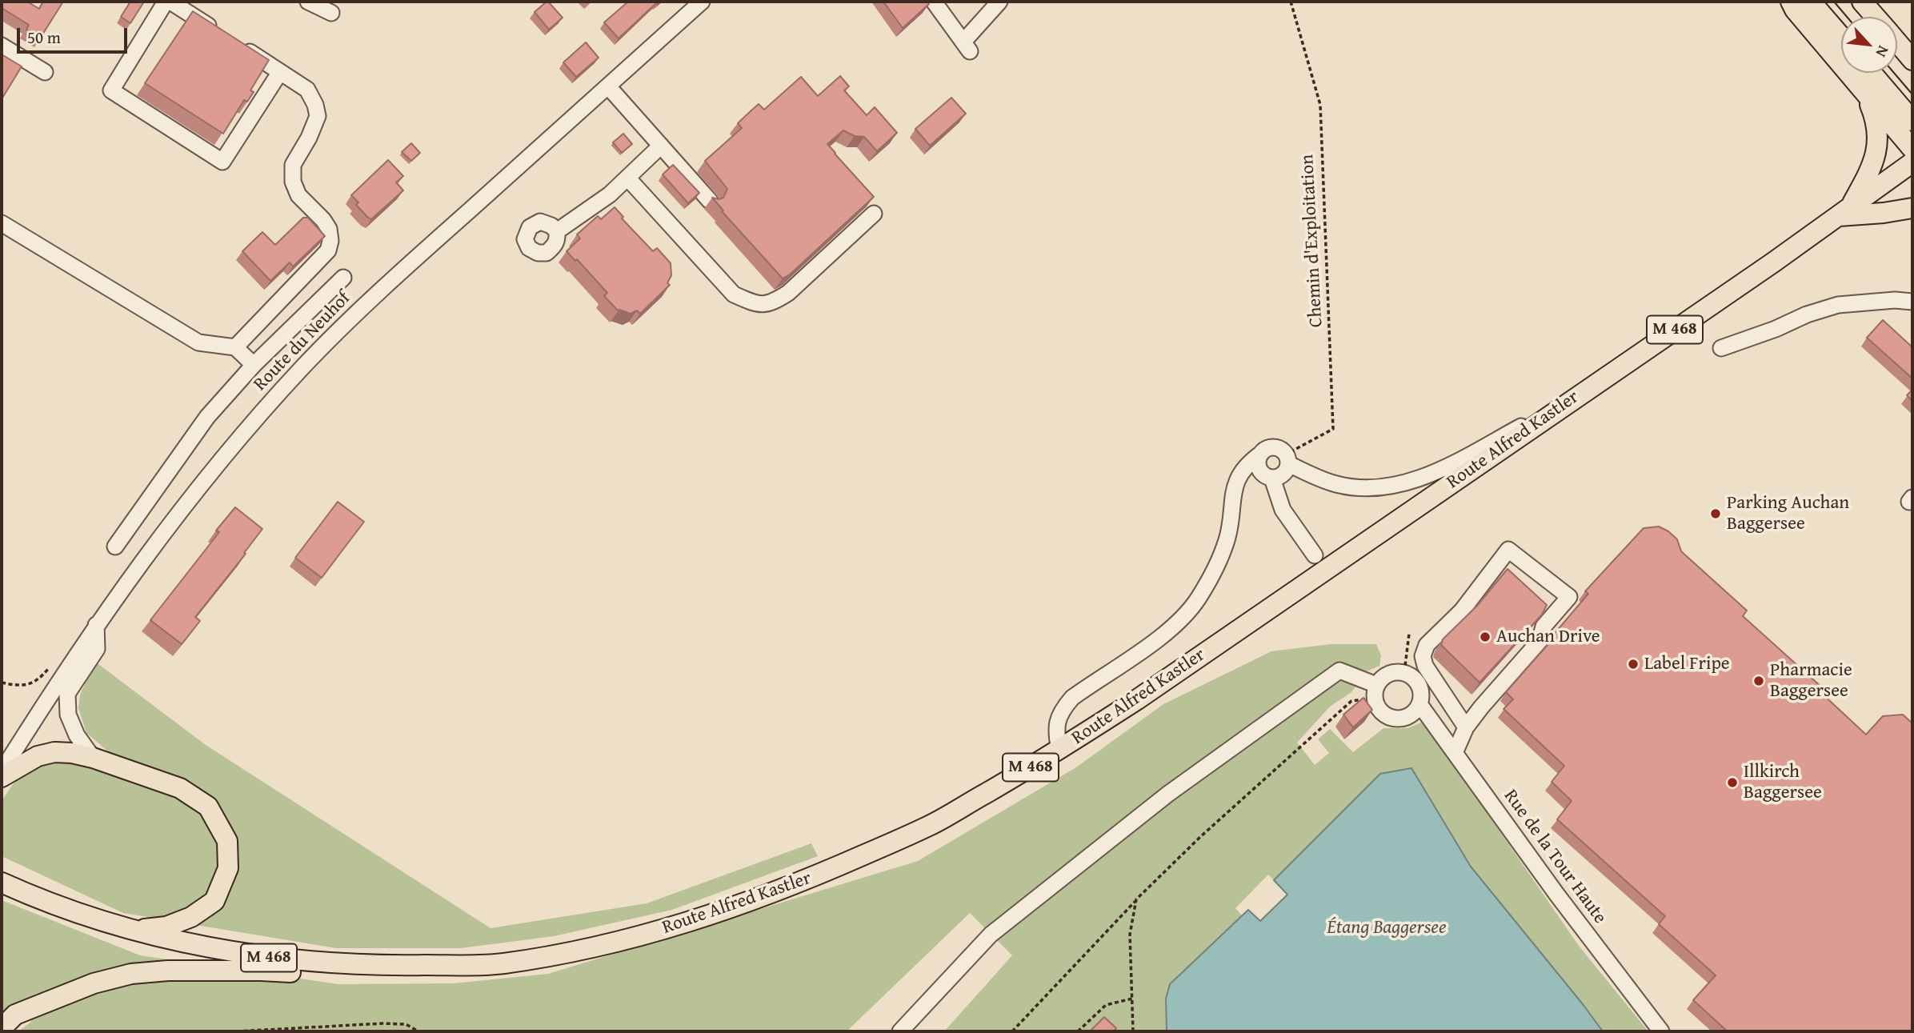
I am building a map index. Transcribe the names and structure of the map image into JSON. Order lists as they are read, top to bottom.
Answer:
{
  "streets": {
    "main road": ["M 468", "Route Alfred Kastler"],
    "street": ["Route du Neuhof", "Rue de la Tour Haute"],
    "path": ["Chemin d'Exploitation"]
  },
  "water": ["Étang Baggersee"],
  "places": [
    "Parking Auchan Baggersee",
    "Auchan Drive",
    "Label Fripe",
    "Pharmacie Baggersee",
    "Illkirch Baggersee"
  ],
  "scale_bar": "50 m",
  "north": "bottom right"
}
